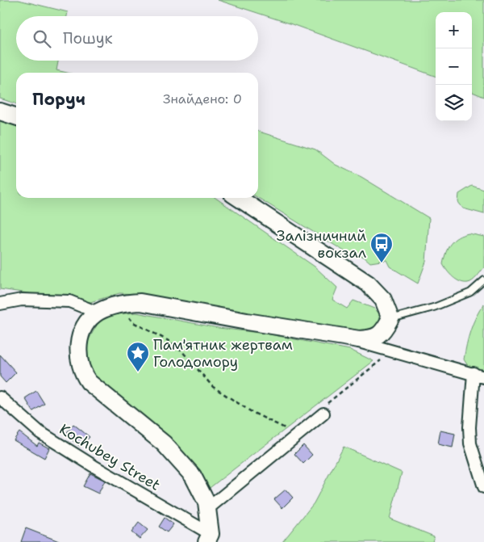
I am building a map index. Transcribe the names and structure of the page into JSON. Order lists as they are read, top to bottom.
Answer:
{
  "streets": {
    "street": ["Kochubey Street"]
  },
  "places": {
    "bus stop": ["Залізничний вокзал"],
    "place": ["Пам'ятник жертвам Голодомору"]
  },
  "page": {
    "map_buttons": ["+", "−"],
    "search": "Пошук",
    "heading": ["Поруч", "Знайдено: 0"]
  }
}
